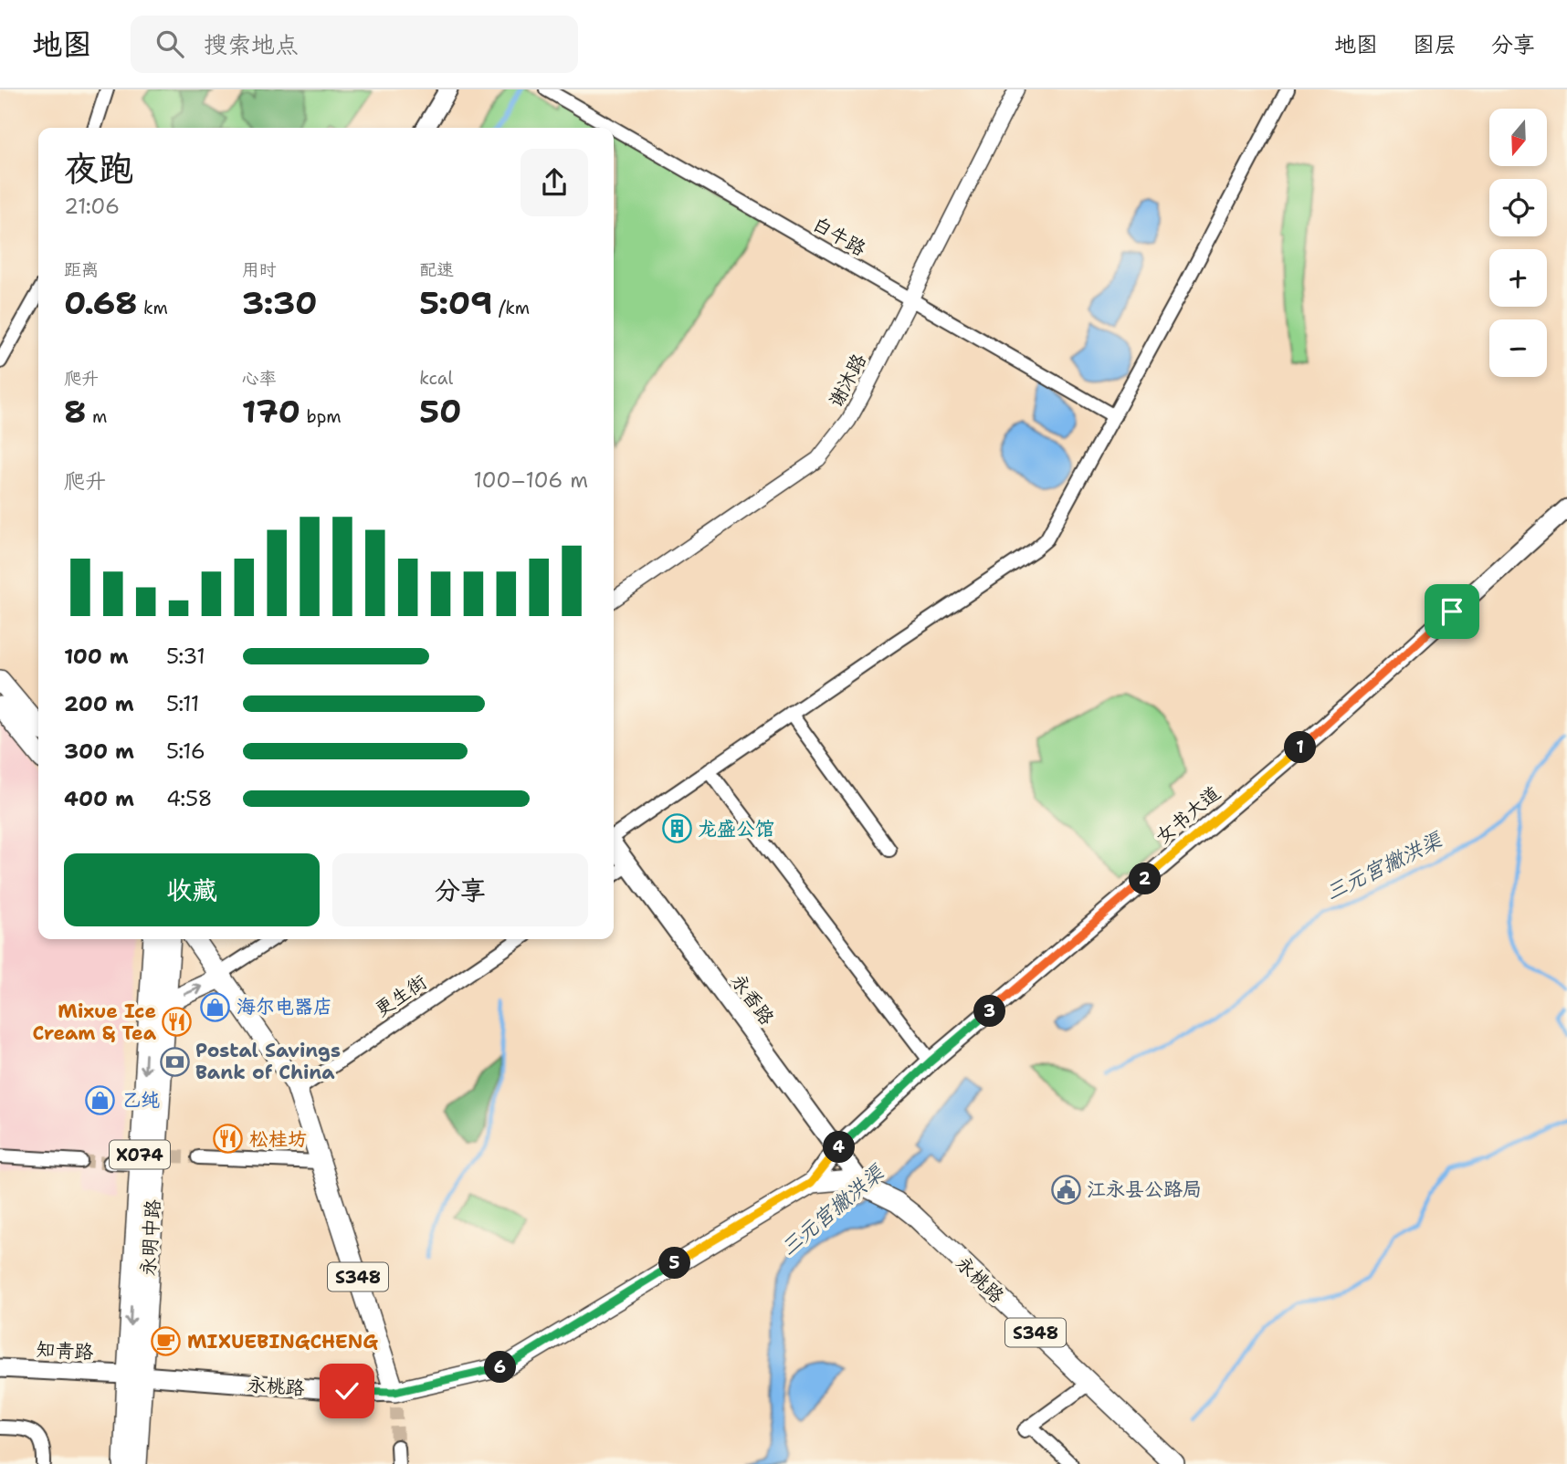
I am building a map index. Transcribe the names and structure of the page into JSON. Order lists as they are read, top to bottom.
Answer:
{
  "streets": {
    "main road": [
      "女书大道",
      "永香路",
      "X074",
      "永明中路",
      "S348",
      "永桃路",
      "知青路"
    ],
    "street": ["白牛路", "谢沐路", "更生街"]
  },
  "crossings": [
    ["白牛路", "谢沐路"],
    ["女书大道", "永香路"],
    ["女书大道", "永桃路"],
    ["更生街", "S348"],
    ["永香路", "永桃路"],
    ["永明中路", "永桃路"],
    ["永明中路", "知青路"],
    ["S348", "永桃路"],
    ["永桃路", "知青路"]
  ],
  "water": ["三元宫撇洪渠"],
  "places": {
    "building": ["龙盛公馆"],
    "shop": ["海尔电器店", "乙纯"],
    "restaurant": ["Mixue Ice Cream & Tea", "松桂坊"],
    "bank": ["Postal Savings Bank of China"],
    "public building": ["江永县公路局"],
    "cafe": ["MIXUEBINGCHENG"]
  },
  "north": "bottom",
  "page": {
    "header": "地图",
    "search": "搜索地点",
    "nav": ["地图", "图层", "分享"],
    "map_buttons": ["+", "−"],
    "heading": ["夜跑", "21:06"],
    "stats": [
      ["距离", "0.68 km"],
      ["用时", "3:30"],
      ["配速", "5:09 /km"],
      ["爬升", "8 m"],
      ["心率", "170 bpm"],
      ["kcal", "50"]
    ],
    "chart": ["爬升", "100–106 m"],
    "list": [
      {
        "name": "100 m",
        "note": "5:31"
      },
      {
        "name": "200 m",
        "note": "5:11"
      },
      {
        "name": "300 m",
        "note": "5:16"
      },
      {
        "name": "400 m",
        "note": "4:58"
      }
    ],
    "pins": [
      "1",
      "2",
      "3",
      "4",
      "5",
      "6"
    ],
    "buttons": ["收藏", "分享"]
  }
}
